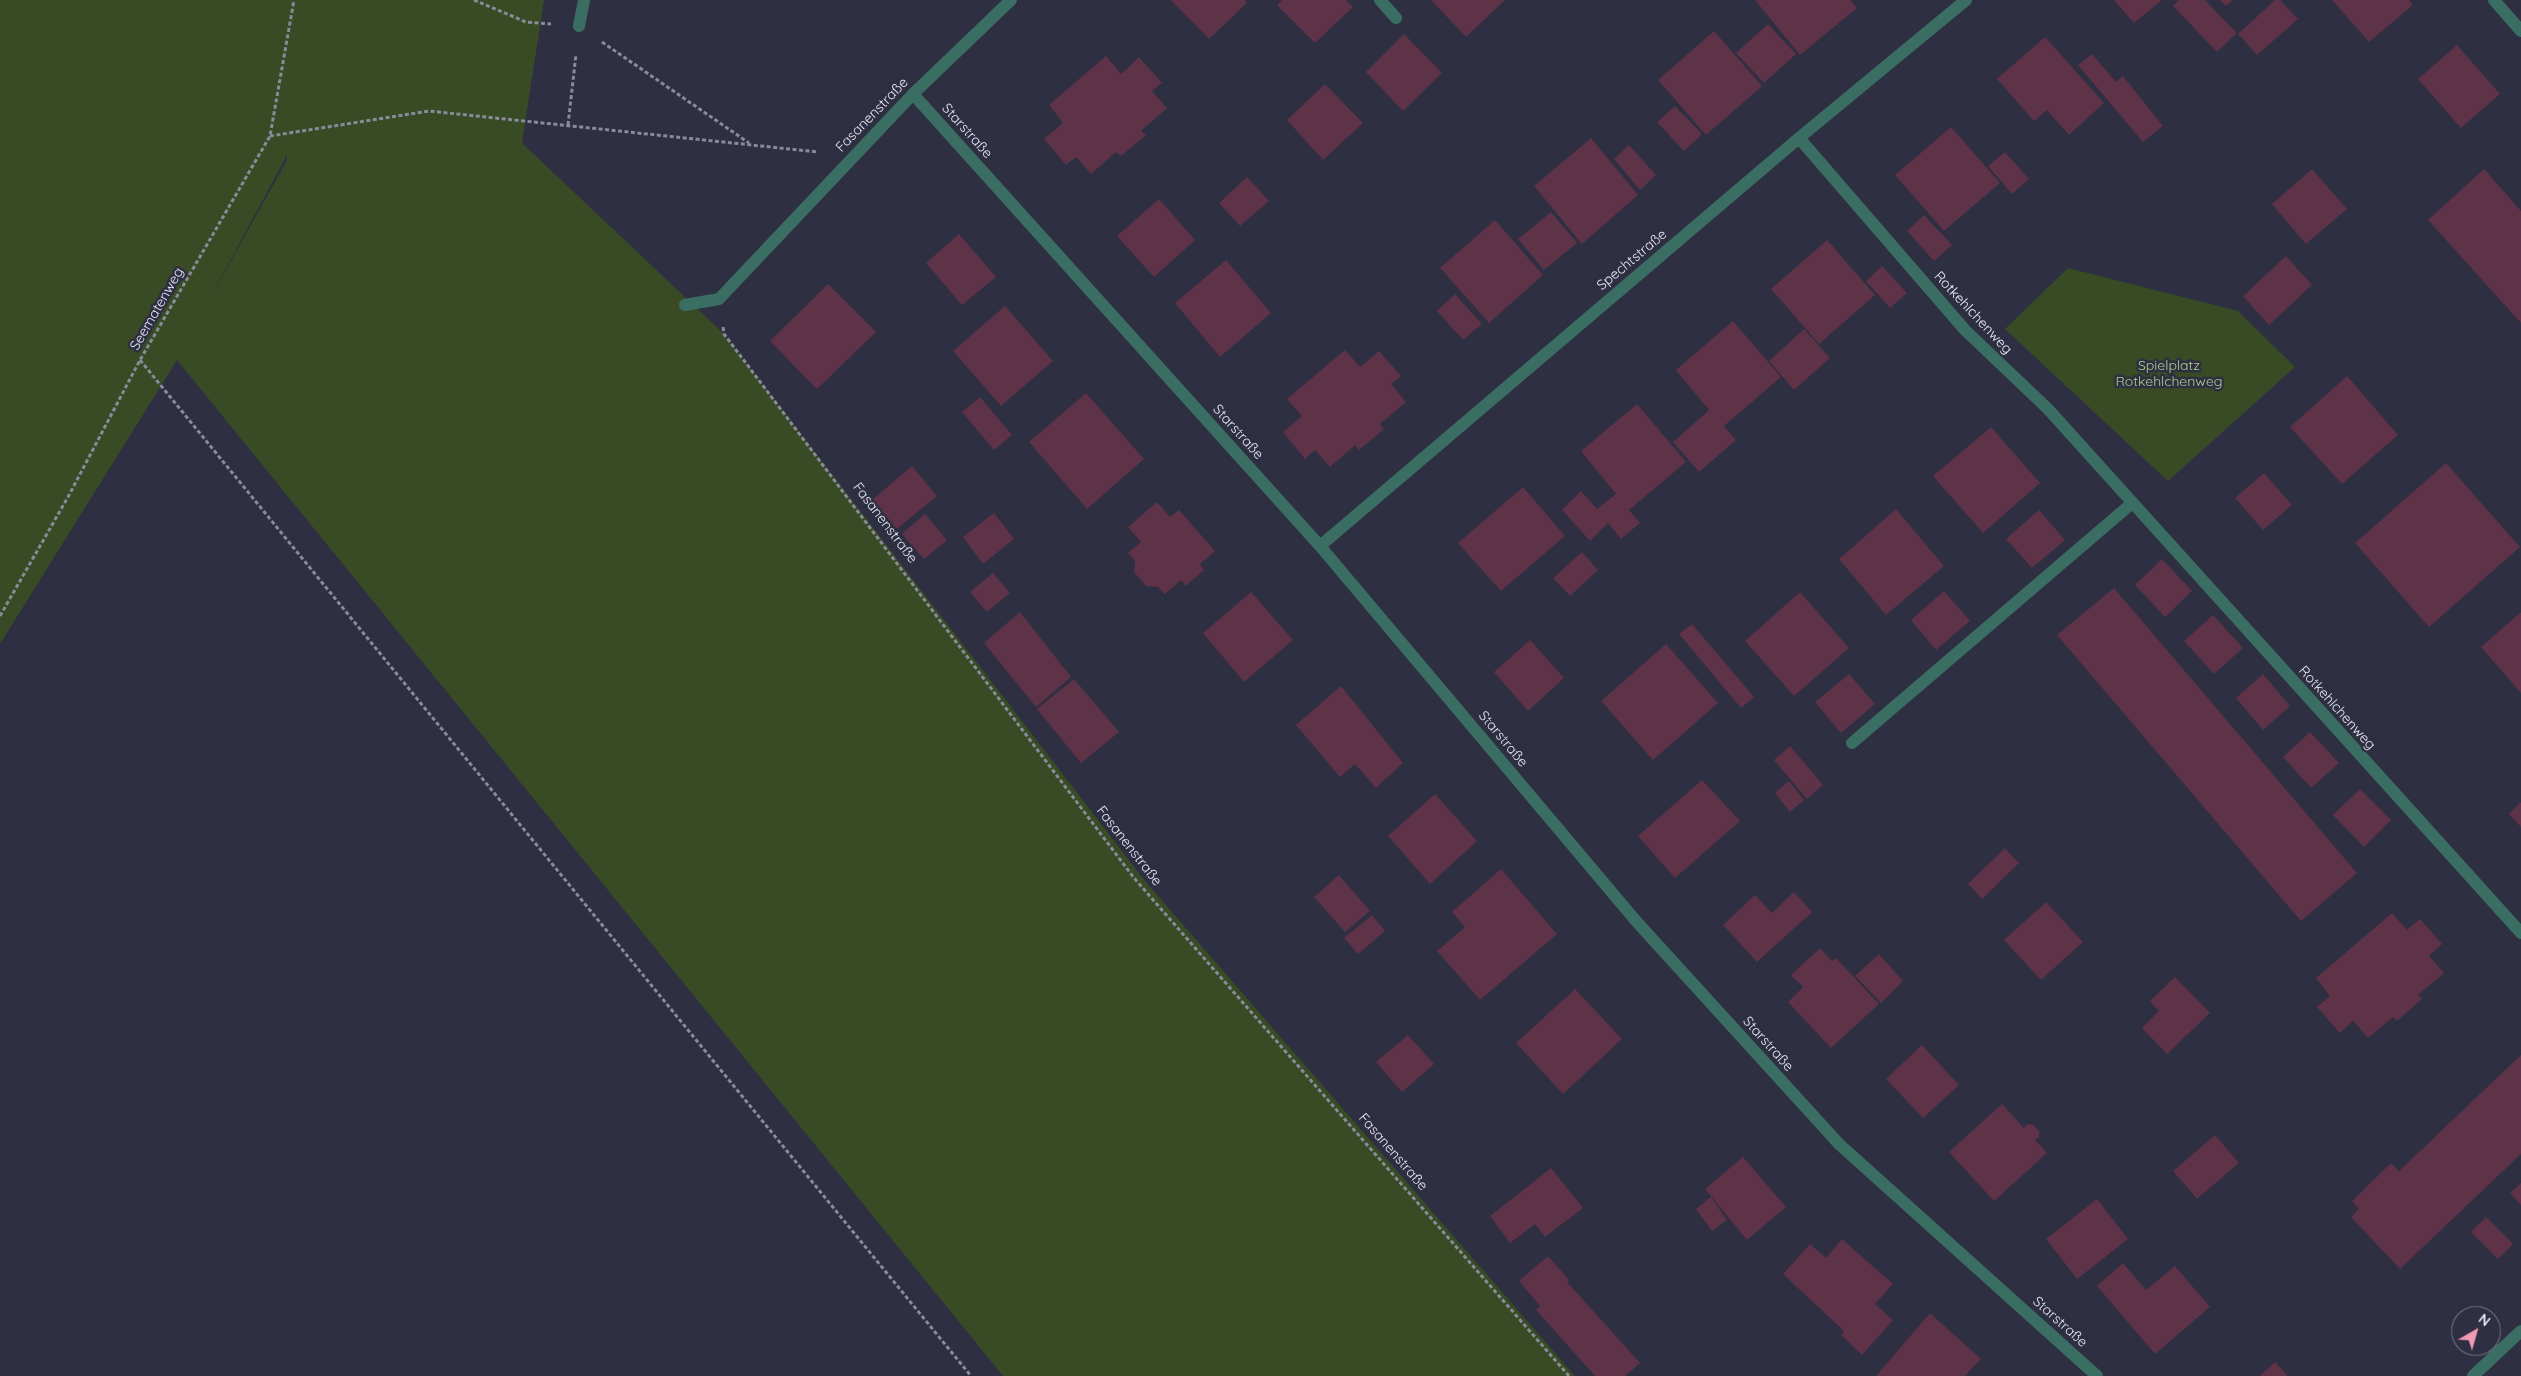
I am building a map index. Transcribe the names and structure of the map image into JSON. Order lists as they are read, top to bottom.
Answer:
{
  "streets": {
    "street": [
      "Fasanenstraße",
      "Starstraße",
      "Spechtstraße",
      "Rotkehlchenweg"
    ],
    "path": ["Seematenweg"]
  },
  "crossings": [
    ["Fasanenstraße", "Starstraße"],
    ["Starstraße", "Spechtstraße"],
    ["Spechtstraße", "Rotkehlchenweg"]
  ],
  "parks": ["Spielplatz Rotkehlchenweg"],
  "north": "top right"
}
